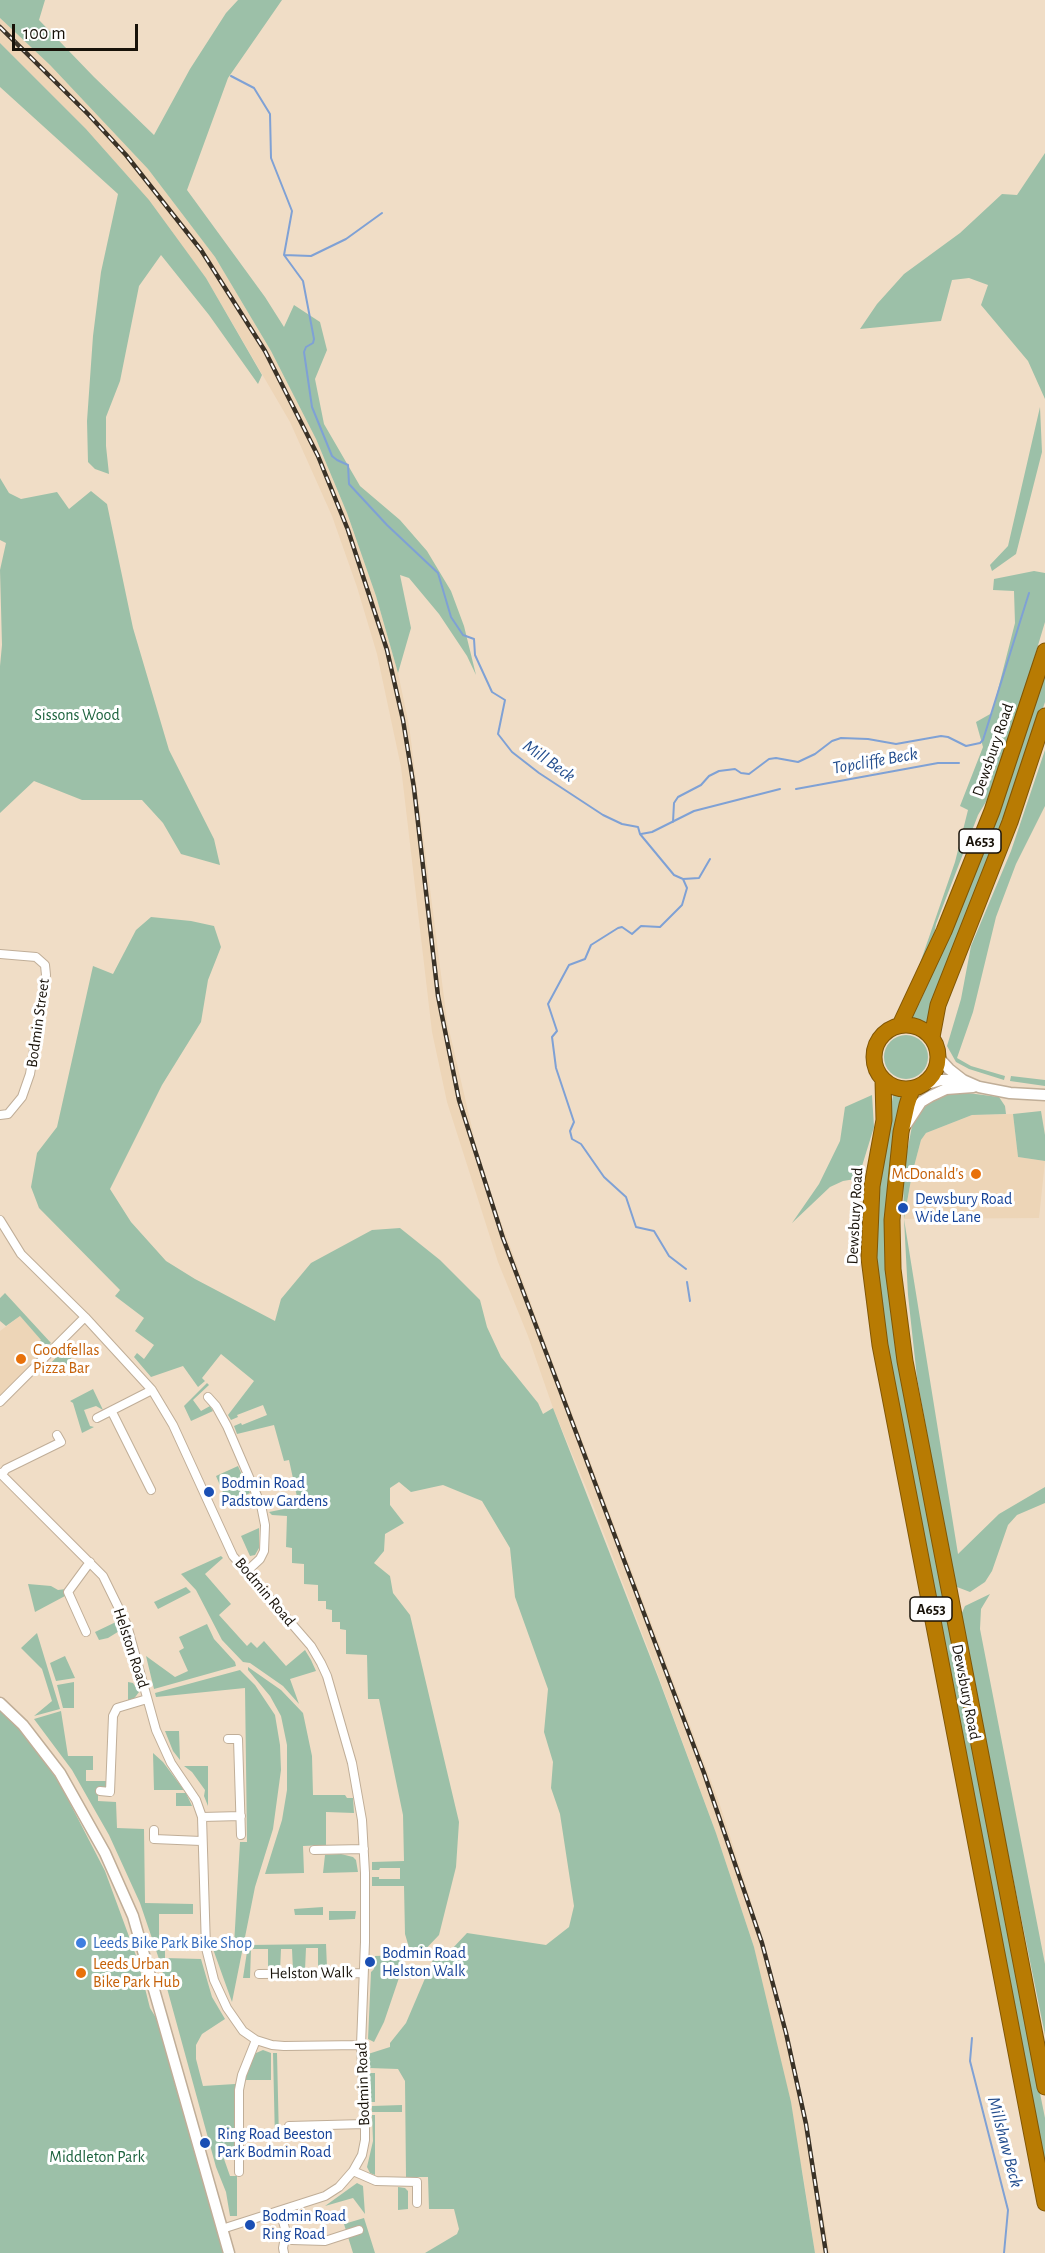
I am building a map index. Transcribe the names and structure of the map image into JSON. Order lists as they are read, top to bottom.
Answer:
{
  "streets": {
    "highway": ["Dewsbury Road", "A653"],
    "street": [
      "Bodmin Street",
      "Bodmin Road",
      "Helston Road",
      "Helston Walk"
    ]
  },
  "crossings": [
    ["Dewsbury Road", "A653"],
    ["Bodmin Road", "Helston Walk"]
  ],
  "water": ["Mill Beck", "Topcliffe Beck", "Millshaw Beck"],
  "parks": ["Sissons Wood", "Middleton Park"],
  "places": [
    "McDonald's",
    "Dewsbury Road Wide Lane",
    "Goodfellas Pizza Bar",
    "Bodmin Road Padstow Gardens",
    "Leeds Bike Park Bike Shop",
    "Bodmin Road Helston Walk",
    "Leeds Urban Bike Park Hub",
    "Ring Road Beeston Park Bodmin Road",
    "Bodmin Road Ring Road"
  ],
  "scale_bar": "100 m"
}
